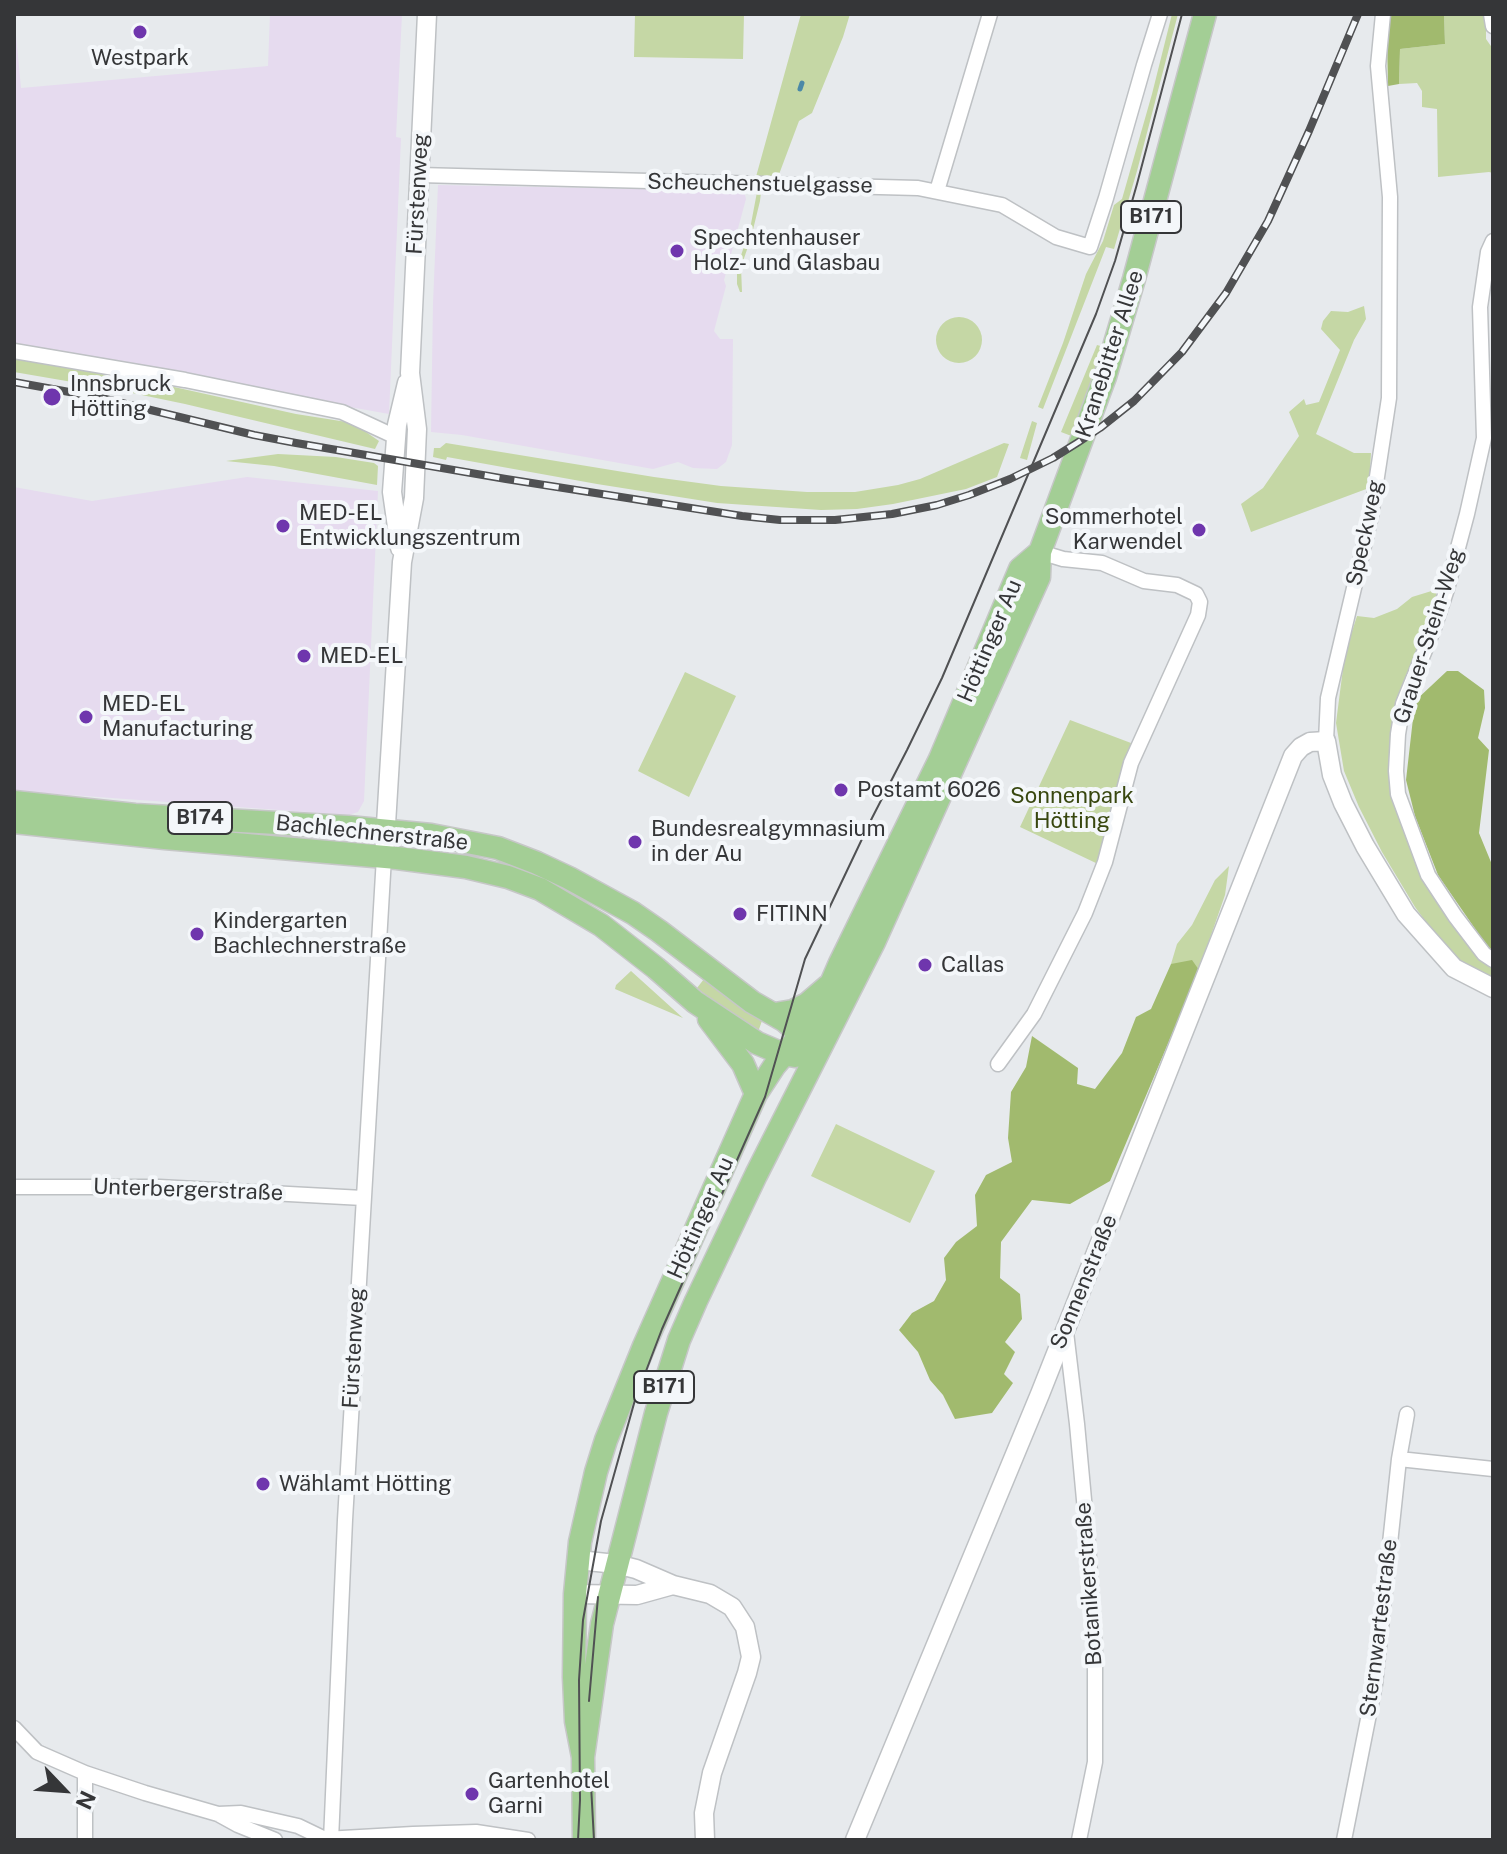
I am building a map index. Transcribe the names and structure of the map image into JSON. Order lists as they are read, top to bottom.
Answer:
{
  "streets": {
    "main road": [
      "B171",
      "Kranebitter Allee",
      "Höttinger Au",
      "B174",
      "Bachlechnerstraße"
    ],
    "street": [
      "Scheuchenstuelgasse",
      "Fürstenweg",
      "Speckweg",
      "Grauer-Stein-Weg",
      "Unterbergerstraße",
      "Sonnenstraße",
      "Botanikerstraße",
      "Sternwartestraße"
    ]
  },
  "crossings": [
    ["Scheuchenstuelgasse", "Fürstenweg"],
    ["Fürstenweg", "Bachlechnerstraße"],
    ["Fürstenweg", "Unterbergerstraße"],
    ["Kranebitter Allee", "Höttinger Au"],
    ["Speckweg", "Sonnenstraße"],
    ["Höttinger Au", "Bachlechnerstraße"],
    ["Sonnenstraße", "Botanikerstraße"]
  ],
  "parks": ["Sonnenpark Hötting"],
  "places": [
    "Westpark",
    "Spechtenhauser Holz- und Glasbau",
    "Innsbruck Hötting",
    "MED-EL Entwicklungszentrum",
    "Sommerhotel Karwendel",
    "MED-EL",
    "MED-EL Manufacturing",
    "Postamt 6026",
    "Bundesrealgymnasium in der Au",
    "FITINN",
    "Kindergarten Bachlechnerstraße",
    "Callas",
    "Wählamt Hötting",
    "Gartenhotel Garni"
  ],
  "north": "bottom right"
}
